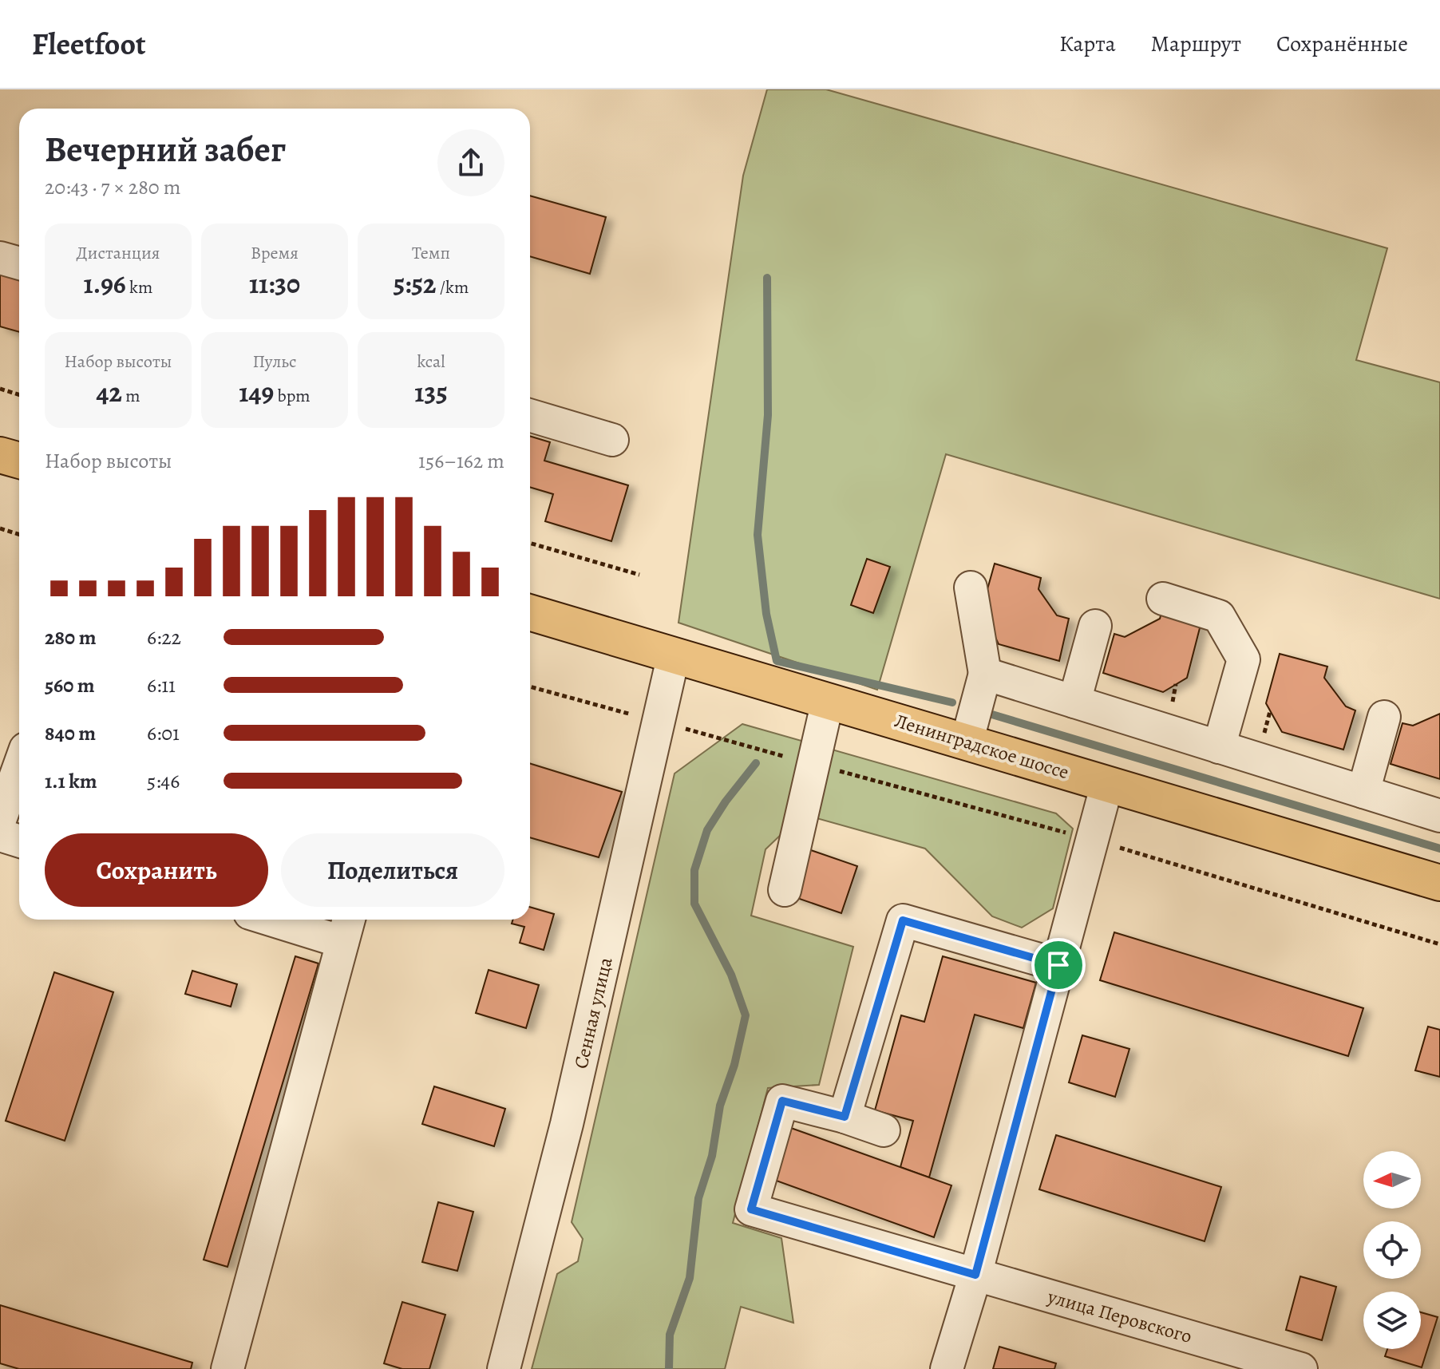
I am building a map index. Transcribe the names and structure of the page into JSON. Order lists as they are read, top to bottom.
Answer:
{
  "streets": {
    "main road": ["Ленинградское шоссе"],
    "street": ["Сенная улица", "улица Перовского"]
  },
  "crossings": [
    ["Ленинградское шоссе", "Сенная улица"]
  ],
  "north": "left",
  "page": {
    "header": "Fleetfoot",
    "nav": ["Карта", "Маршрут", "Сохранённые"],
    "heading": ["Вечерний забег", "20:43 · 7 × 280 m"],
    "stats": [
      ["Дистанция", "1.96 km"],
      ["Время", "11:30"],
      ["Темп", "5:52 /km"],
      ["Набор высоты", "42 m"],
      ["Пульс", "149 bpm"],
      ["kcal", "135"]
    ],
    "chart": ["Набор высоты", "156–162 m"],
    "list": [
      {
        "name": "280 m",
        "note": "6:22"
      },
      {
        "name": "560 m",
        "note": "6:11"
      },
      {
        "name": "840 m",
        "note": "6:01"
      },
      {
        "name": "1.1 km",
        "note": "5:46"
      }
    ],
    "buttons": ["Сохранить", "Поделиться"]
  }
}
